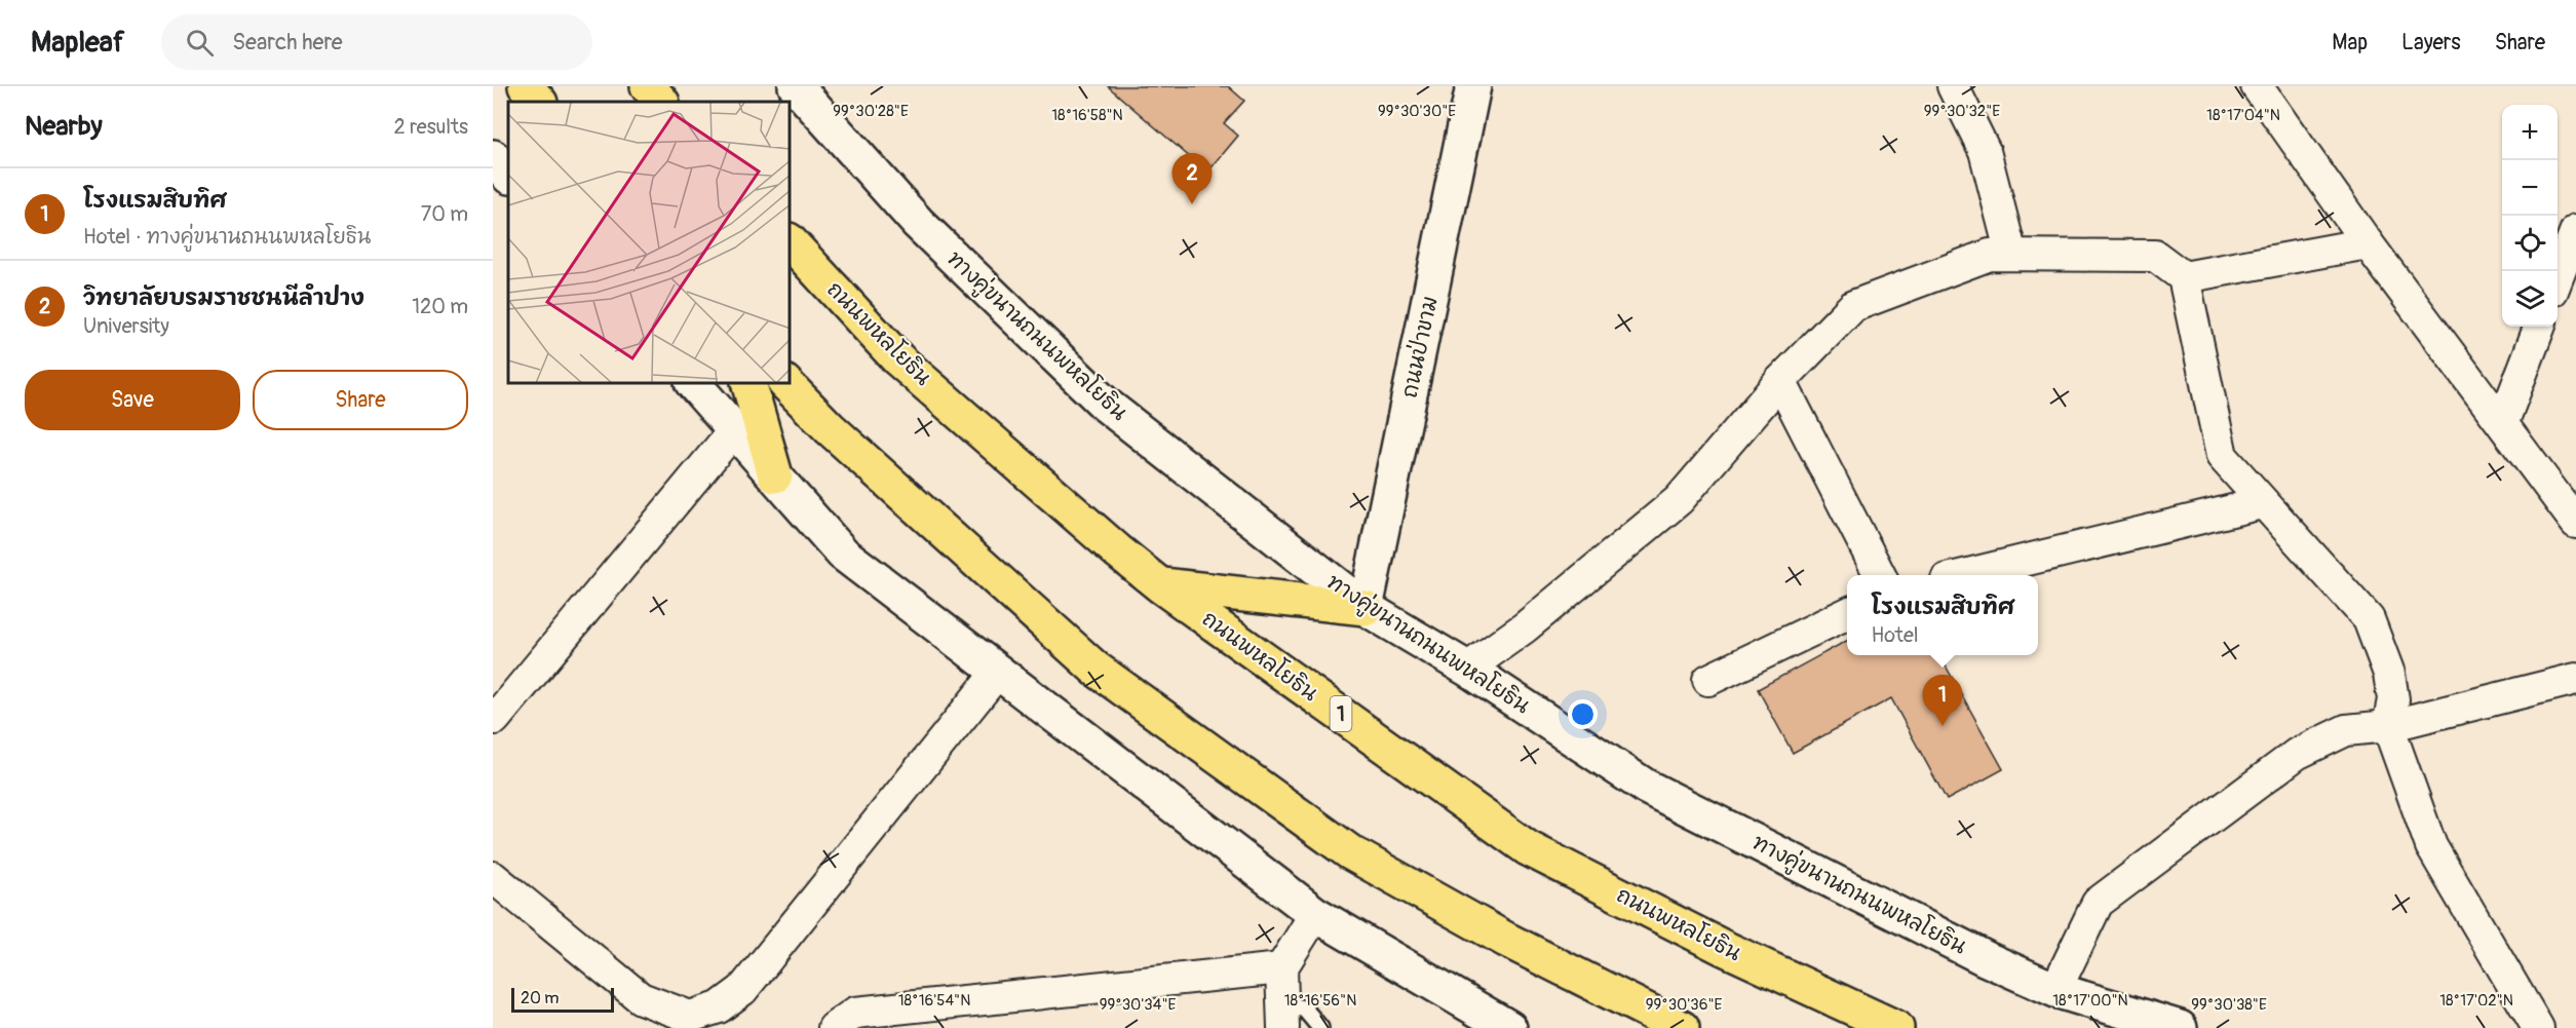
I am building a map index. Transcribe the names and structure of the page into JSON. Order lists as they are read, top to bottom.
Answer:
{
  "streets": {
    "highway": ["ถนนพหลโยธิน", "1"],
    "main road": ["ทางคู่ขนานถนนพหลโยธิน", "ถนนป่าขาม"]
  },
  "crossings": [
    ["ทางคู่ขนานถนนพหลโยธิน", "ถนนป่าขาม"]
  ],
  "scale_bar": "20 m",
  "page": {
    "header": "Mapleaf",
    "search": "Search here",
    "nav": ["Map", "Layers", "Share"],
    "heading": ["Nearby", "2 results"],
    "map_buttons": ["+", "−"],
    "pins": ["2", "1"],
    "list": [
      {
        "mark": "1",
        "name": "โรงแรมสิบทิศ",
        "note": "Hotel · ทางคู่ขนานถนนพหลโยธิน",
        "value": "70 m"
      },
      {
        "mark": "2",
        "name": "วิทยาลัยบรมราชชนนีลำปาง",
        "note": "University",
        "value": "120 m"
      }
    ],
    "buttons": ["Save", "Share"],
    "popup": ["โรงแรมสิบทิศ", "Hotel"],
    "scale": "20 m"
  },
  "coordinates": [
    "99°30'28\"E",
    "99°30'30\"E",
    "99°30'32\"E",
    "18°16'58\"N",
    "18°17'04\"N",
    "18°16'54\"N",
    "18°16'56\"N",
    "18°17'00\"N",
    "18°17'02\"N",
    "99°30'34\"E",
    "99°30'36\"E",
    "99°30'38\"E"
  ]
}
